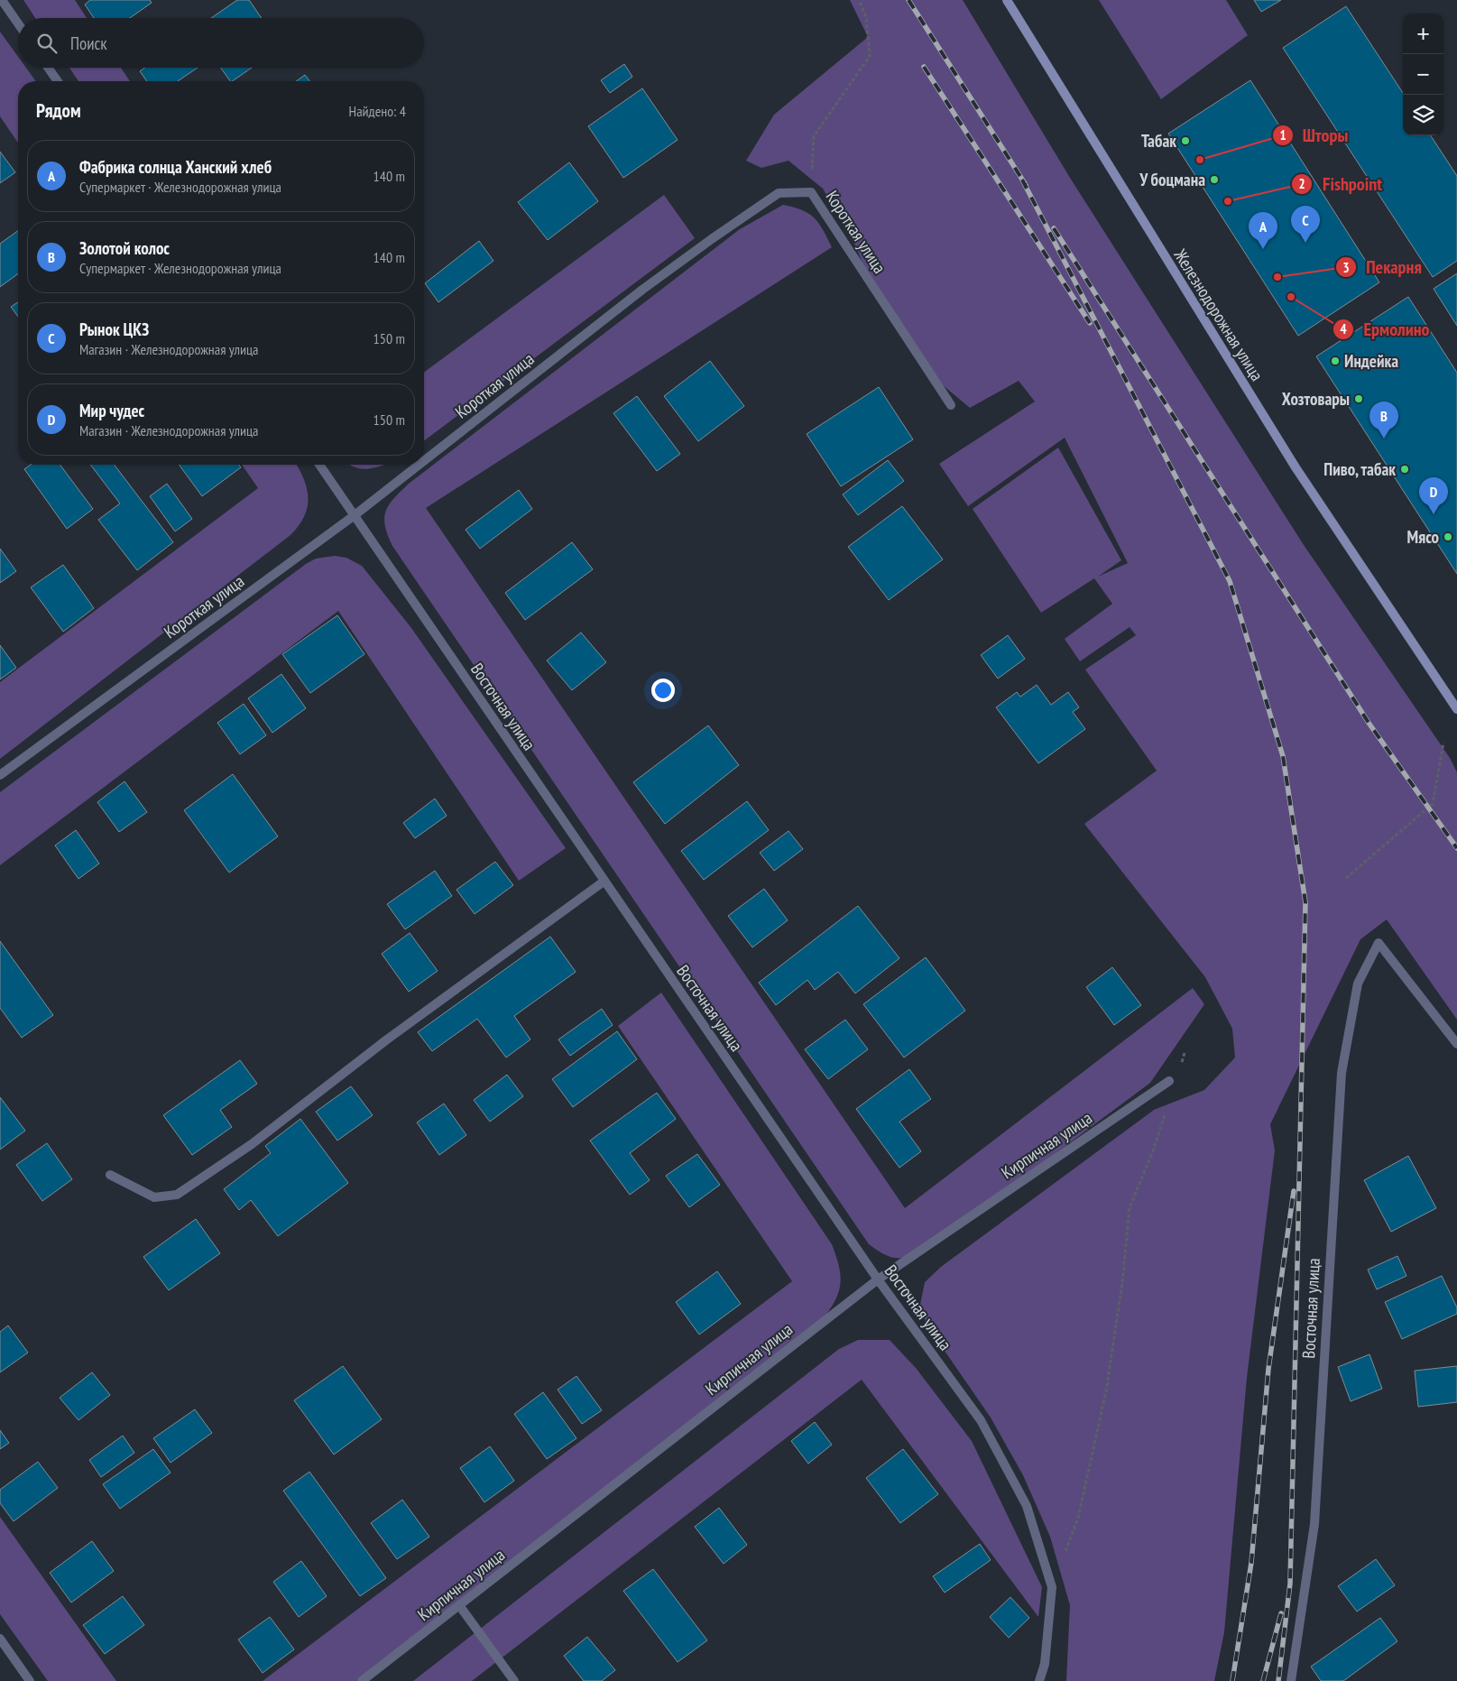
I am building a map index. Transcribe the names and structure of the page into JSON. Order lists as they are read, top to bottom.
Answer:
{
  "streets": {
    "main road": ["Железнодорожная улица"],
    "street": ["Короткая улица", "Восточная улица", "Кирпичная улица"]
  },
  "crossings": [
    ["Короткая улица", "Восточная улица"],
    ["Восточная улица", "Кирпичная улица"]
  ],
  "places": [
    "Табак",
    "Шторы",
    "У боцмана",
    "Fishpoint",
    "Пекарня",
    "Ермолино",
    "Индейка",
    "Хозтовары",
    "Пиво, табак",
    "Мясо"
  ],
  "page": {
    "map_buttons": ["+", "−"],
    "search": "Поиск",
    "heading": ["Рядом", "Найдено: 4"],
    "list": [
      {
        "mark": "A",
        "name": "Фабрика солнца Ханский хлеб",
        "note": "Супермаркет · Железнодорожная улица",
        "value": "140 m"
      },
      {
        "mark": "B",
        "name": "Золотой колос",
        "note": "Супермаркет · Железнодорожная улица",
        "value": "140 m"
      },
      {
        "mark": "C",
        "name": "Рынок ЦКЗ",
        "note": "Магазин · Железнодорожная улица",
        "value": "150 m"
      },
      {
        "mark": "D",
        "name": "Мир чудес",
        "note": "Магазин · Железнодорожная улица",
        "value": "150 m"
      }
    ],
    "pins": [
      "C",
      "A",
      "B",
      "D"
    ]
  }
}
